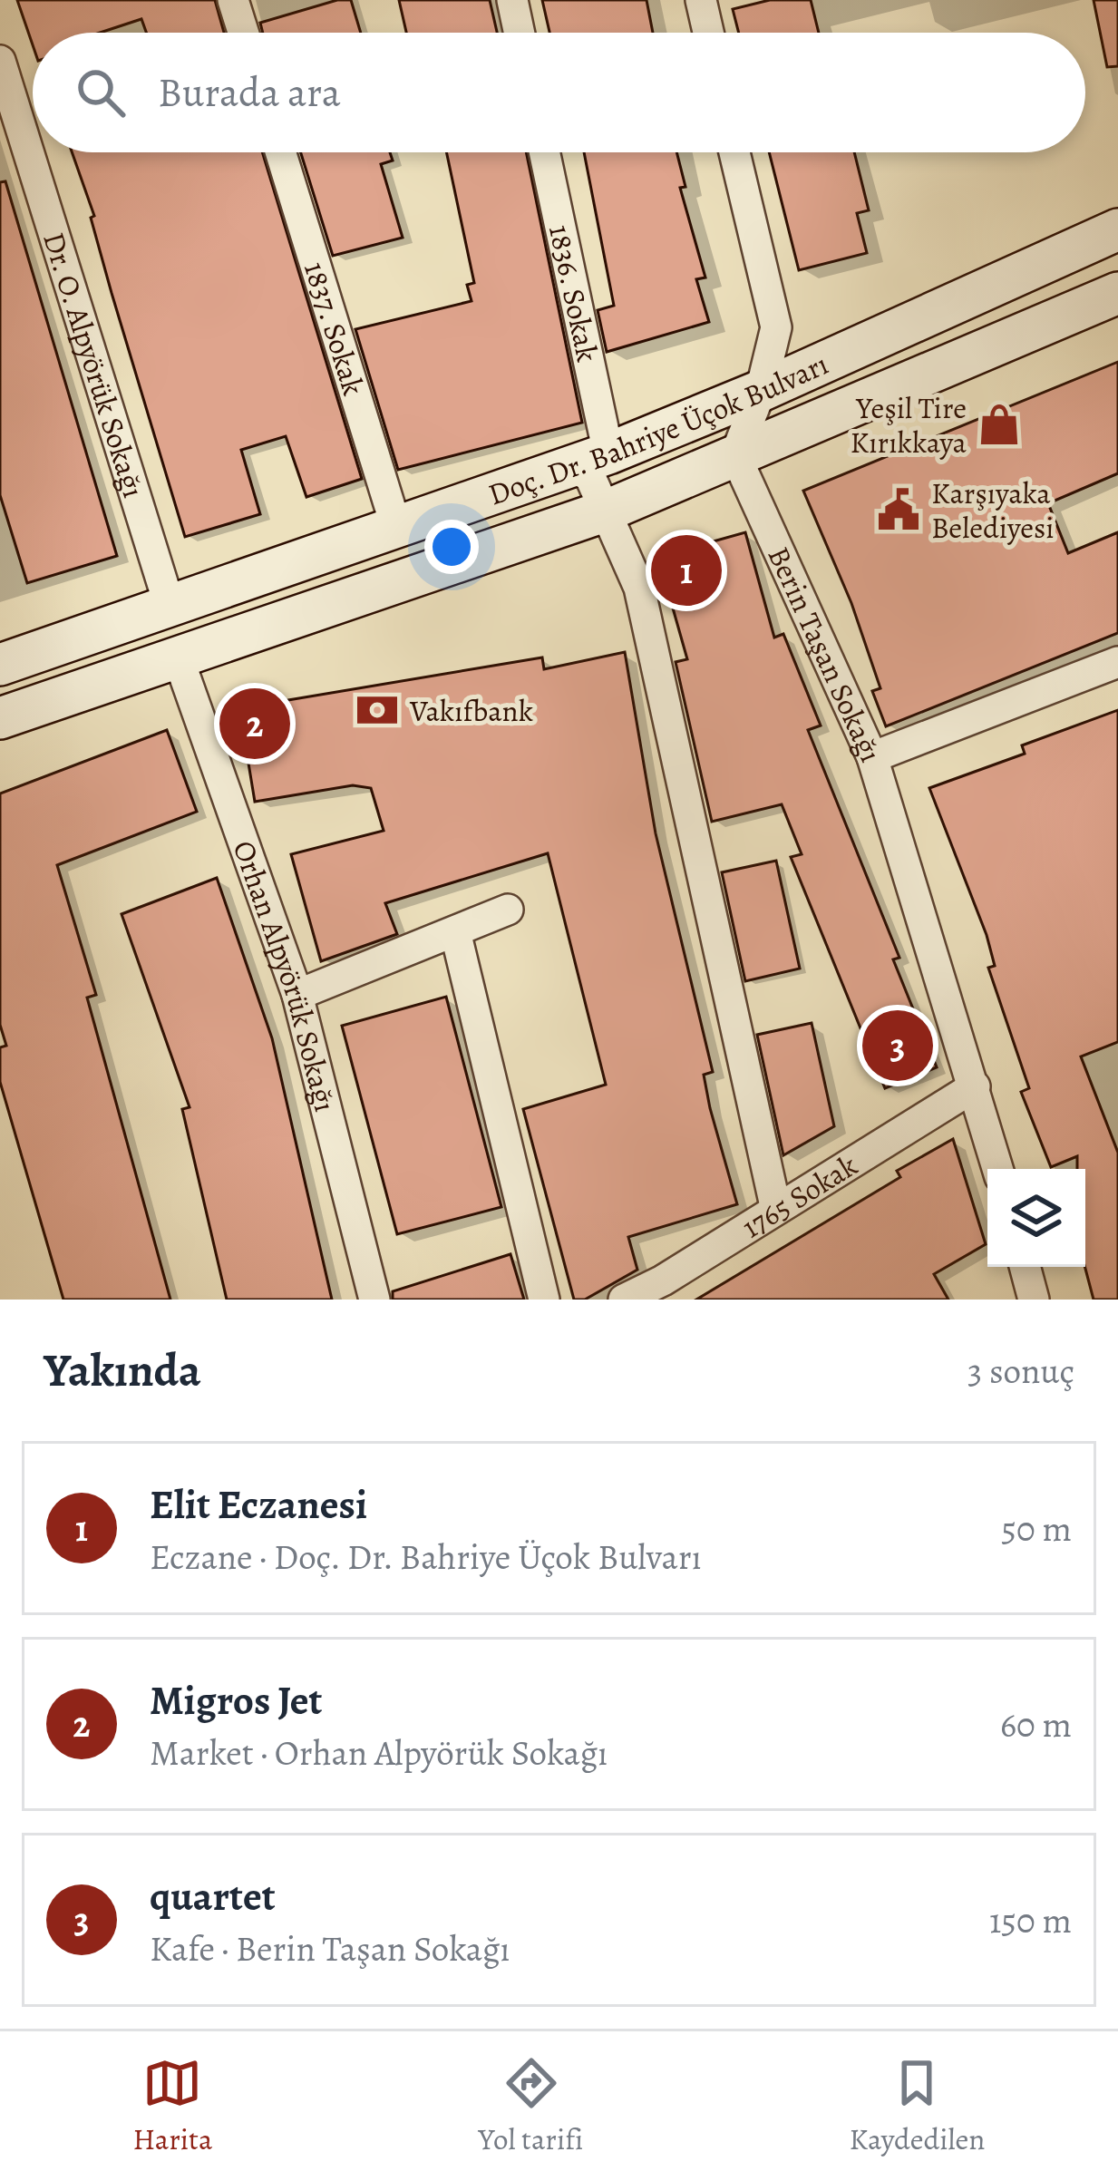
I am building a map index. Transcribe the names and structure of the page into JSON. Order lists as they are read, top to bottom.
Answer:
{
  "streets": {
    "main road": ["Doç. Dr. Bahriye Üçok Bulvarı"],
    "street": [
      "1836. Sokak",
      "1837. Sokak",
      "Dr. O. Alpyörük Sokağı",
      "Berin Taşan Sokağı",
      "Orhan Alpyörük Sokağı",
      "1765 Sokak"
    ]
  },
  "crossings": [
    ["1836. Sokak", "Doç. Dr. Bahriye Üçok Bulvarı"],
    ["1837. Sokak", "Doç. Dr. Bahriye Üçok Bulvarı"],
    ["Dr. O. Alpyörük Sokağı", "Doç. Dr. Bahriye Üçok Bulvarı"],
    ["Doç. Dr. Bahriye Üçok Bulvarı", "Berin Taşan Sokağı"],
    ["Doç. Dr. Bahriye Üçok Bulvarı", "Orhan Alpyörük Sokağı"],
    ["Berin Taşan Sokağı", "1765 Sokak"]
  ],
  "places": {
    "shop": ["Yeşil Tire Kırıkkaya"],
    "public building": ["Karşıyaka Belediyesi"],
    "bank": ["Vakıfbank"]
  },
  "page": {
    "search": "Burada ara",
    "pins": ["1", "2", "3"],
    "heading": ["Yakında", "3 sonuç"],
    "list": [
      {
        "mark": "1",
        "name": "Elit Eczanesi",
        "note": "Eczane · Doç. Dr. Bahriye Üçok Bulvarı",
        "value": "50 m"
      },
      {
        "mark": "2",
        "name": "Migros Jet",
        "note": "Market · Orhan Alpyörük Sokağı",
        "value": "60 m"
      },
      {
        "mark": "3",
        "name": "quartet",
        "note": "Kafe · Berin Taşan Sokağı",
        "value": "150 m"
      }
    ],
    "nav": ["Harita", "Yol tarifi", "Kaydedilen"]
  }
}
